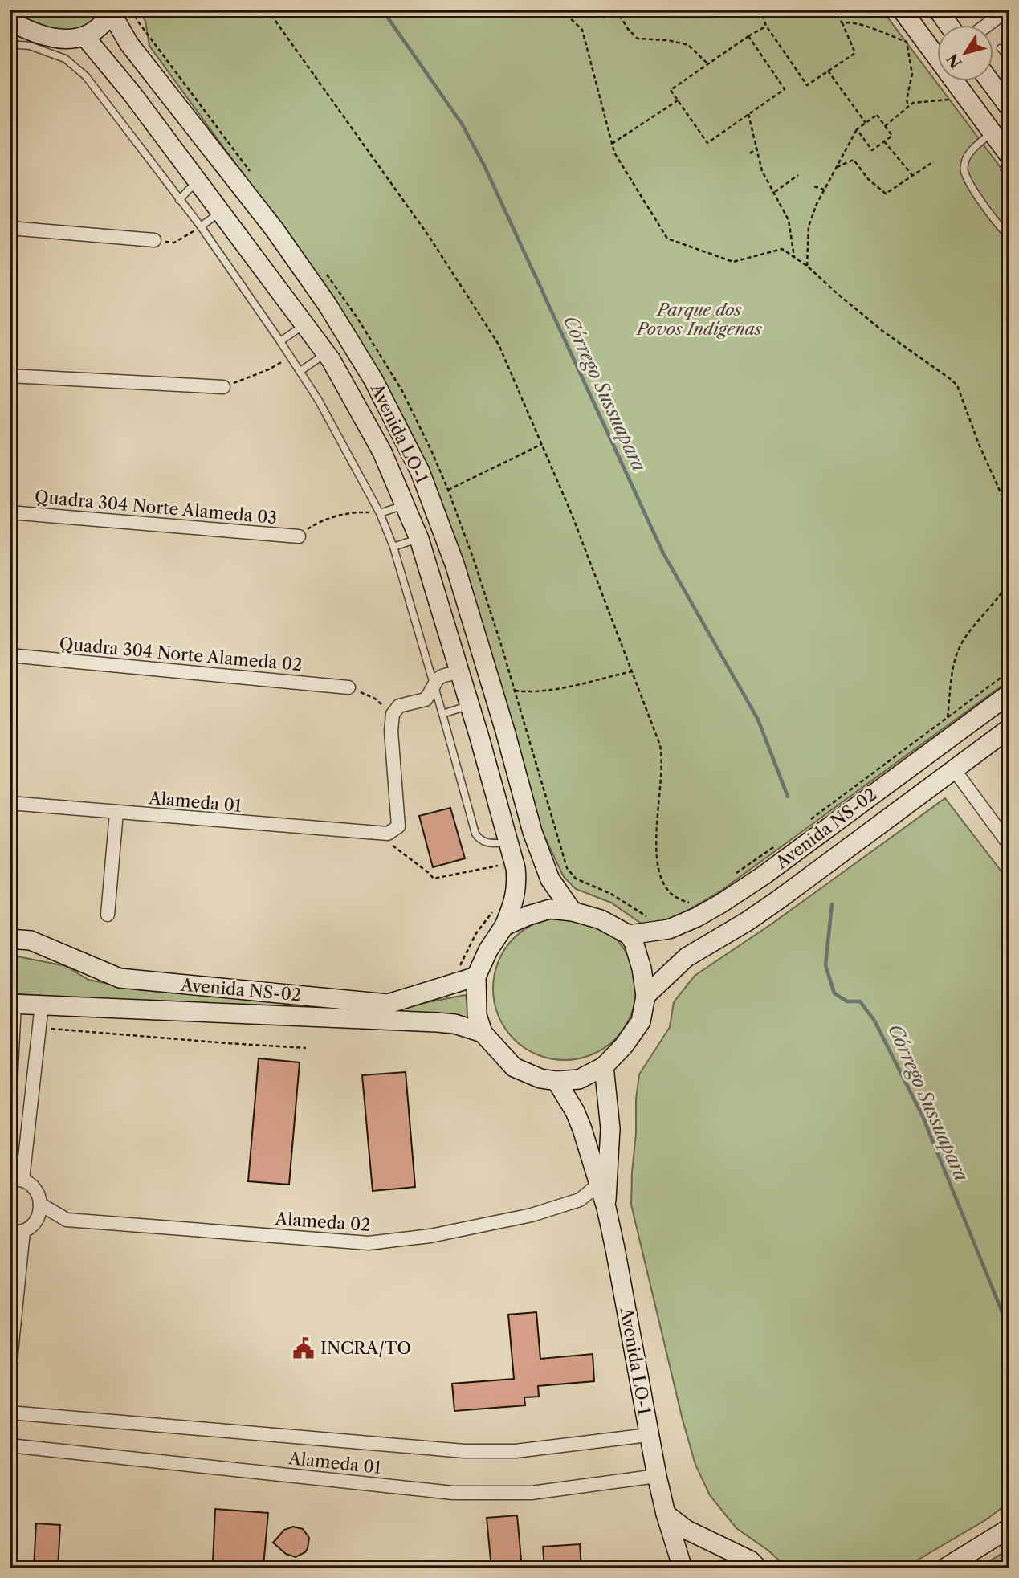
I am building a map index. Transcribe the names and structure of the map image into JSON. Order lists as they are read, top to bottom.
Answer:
{
  "streets": {
    "street": [
      "Avenida LO-1",
      "Quadra 304 Norte Alameda 03",
      "Quadra 304 Norte Alameda 02",
      "Alameda 01",
      "Avenida NS-02",
      "Alameda 02"
    ]
  },
  "crossings": [
    ["Avenida LO-1", "Alameda 01"],
    ["Avenida LO-1", "Avenida NS-02"],
    ["Avenida LO-1", "Alameda 02"]
  ],
  "water": ["Córrego Sussuapara"],
  "parks": ["Parque dos Povos Indígenas"],
  "places": {
    "public building": ["INCRA/TO"]
  },
  "north": "bottom left"
}
